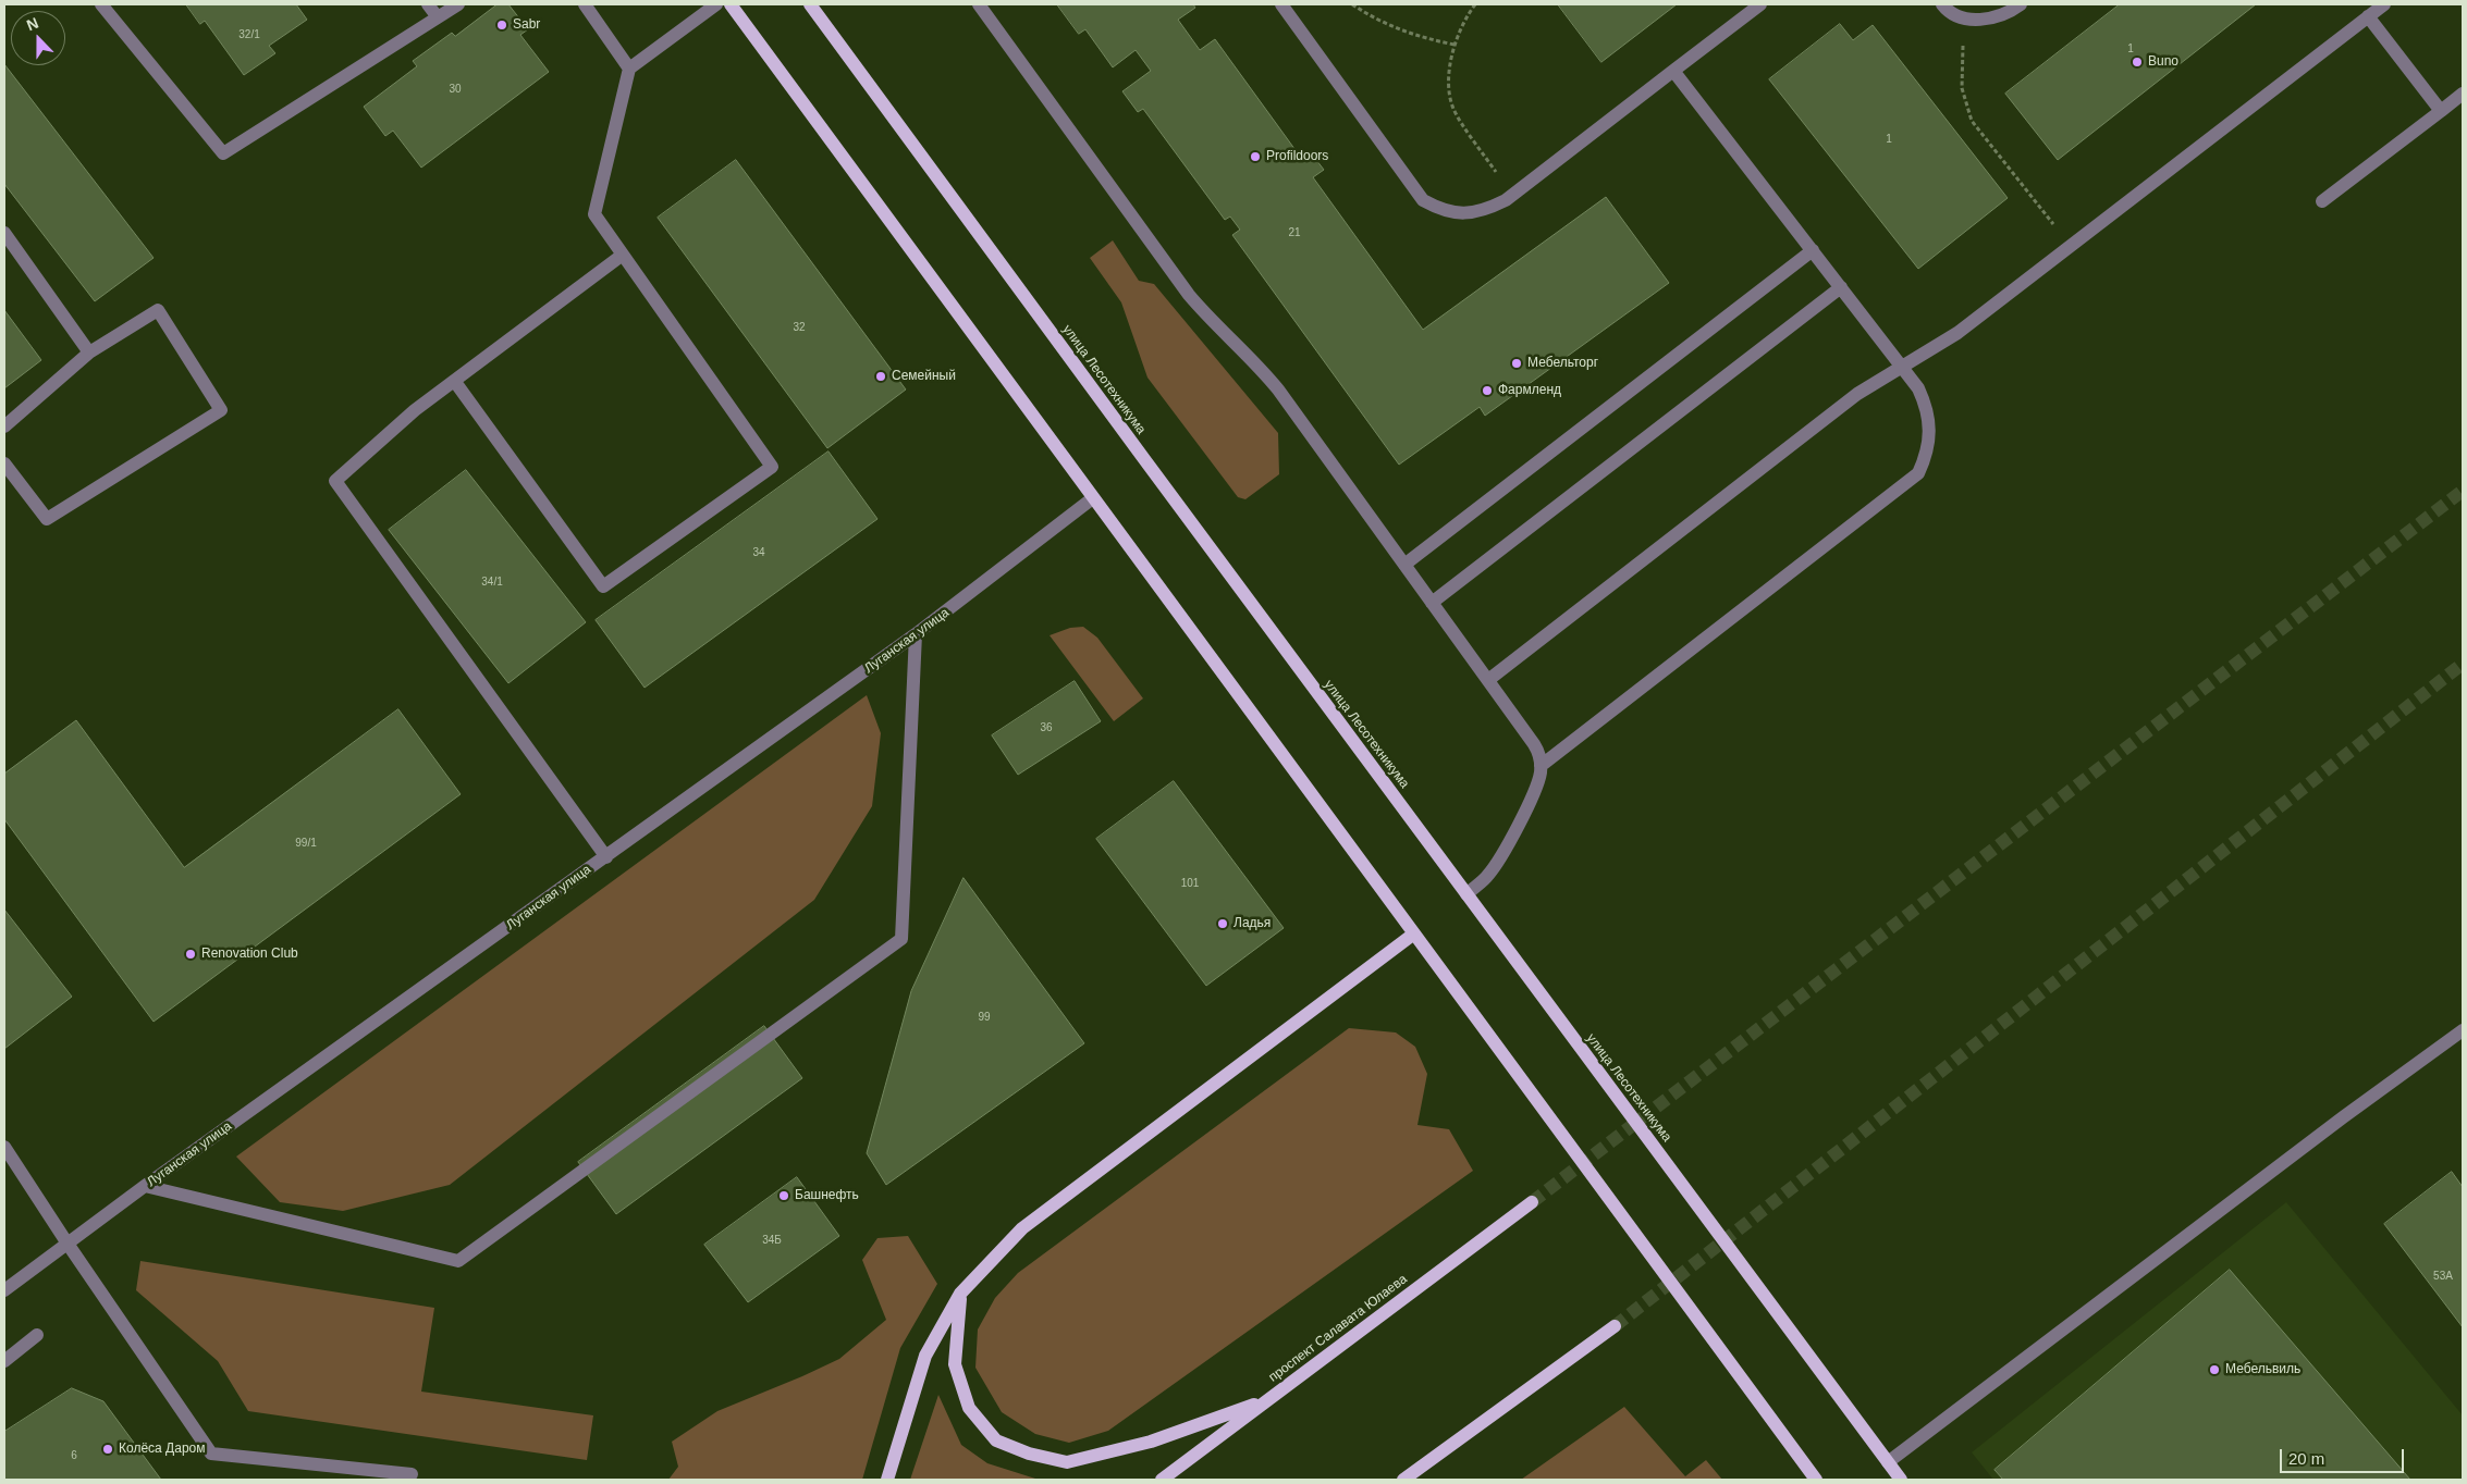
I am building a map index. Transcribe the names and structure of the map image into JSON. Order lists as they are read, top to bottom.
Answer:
{
  "streets": {
    "main road": ["улица Лесотехникума", "проспект Салавата Юлаева"],
    "street": ["Луганская улица"]
  },
  "places": [
    "Sabr",
    "Buno",
    "Profildoors",
    "Мебельторг",
    "Семейный",
    "Фармленд",
    "Ладья",
    "Renovation Club",
    "Башнефть",
    "Мебельвиль",
    "Колёса Даром"
  ],
  "house_numbers": [
    "32/1",
    "1",
    "30",
    "1",
    "21",
    "32",
    "34",
    "34/1",
    "36",
    "99/1",
    "101",
    "99",
    "34Б",
    "53А",
    "6"
  ],
  "scale_bar": "20 m",
  "north": "top"
}
